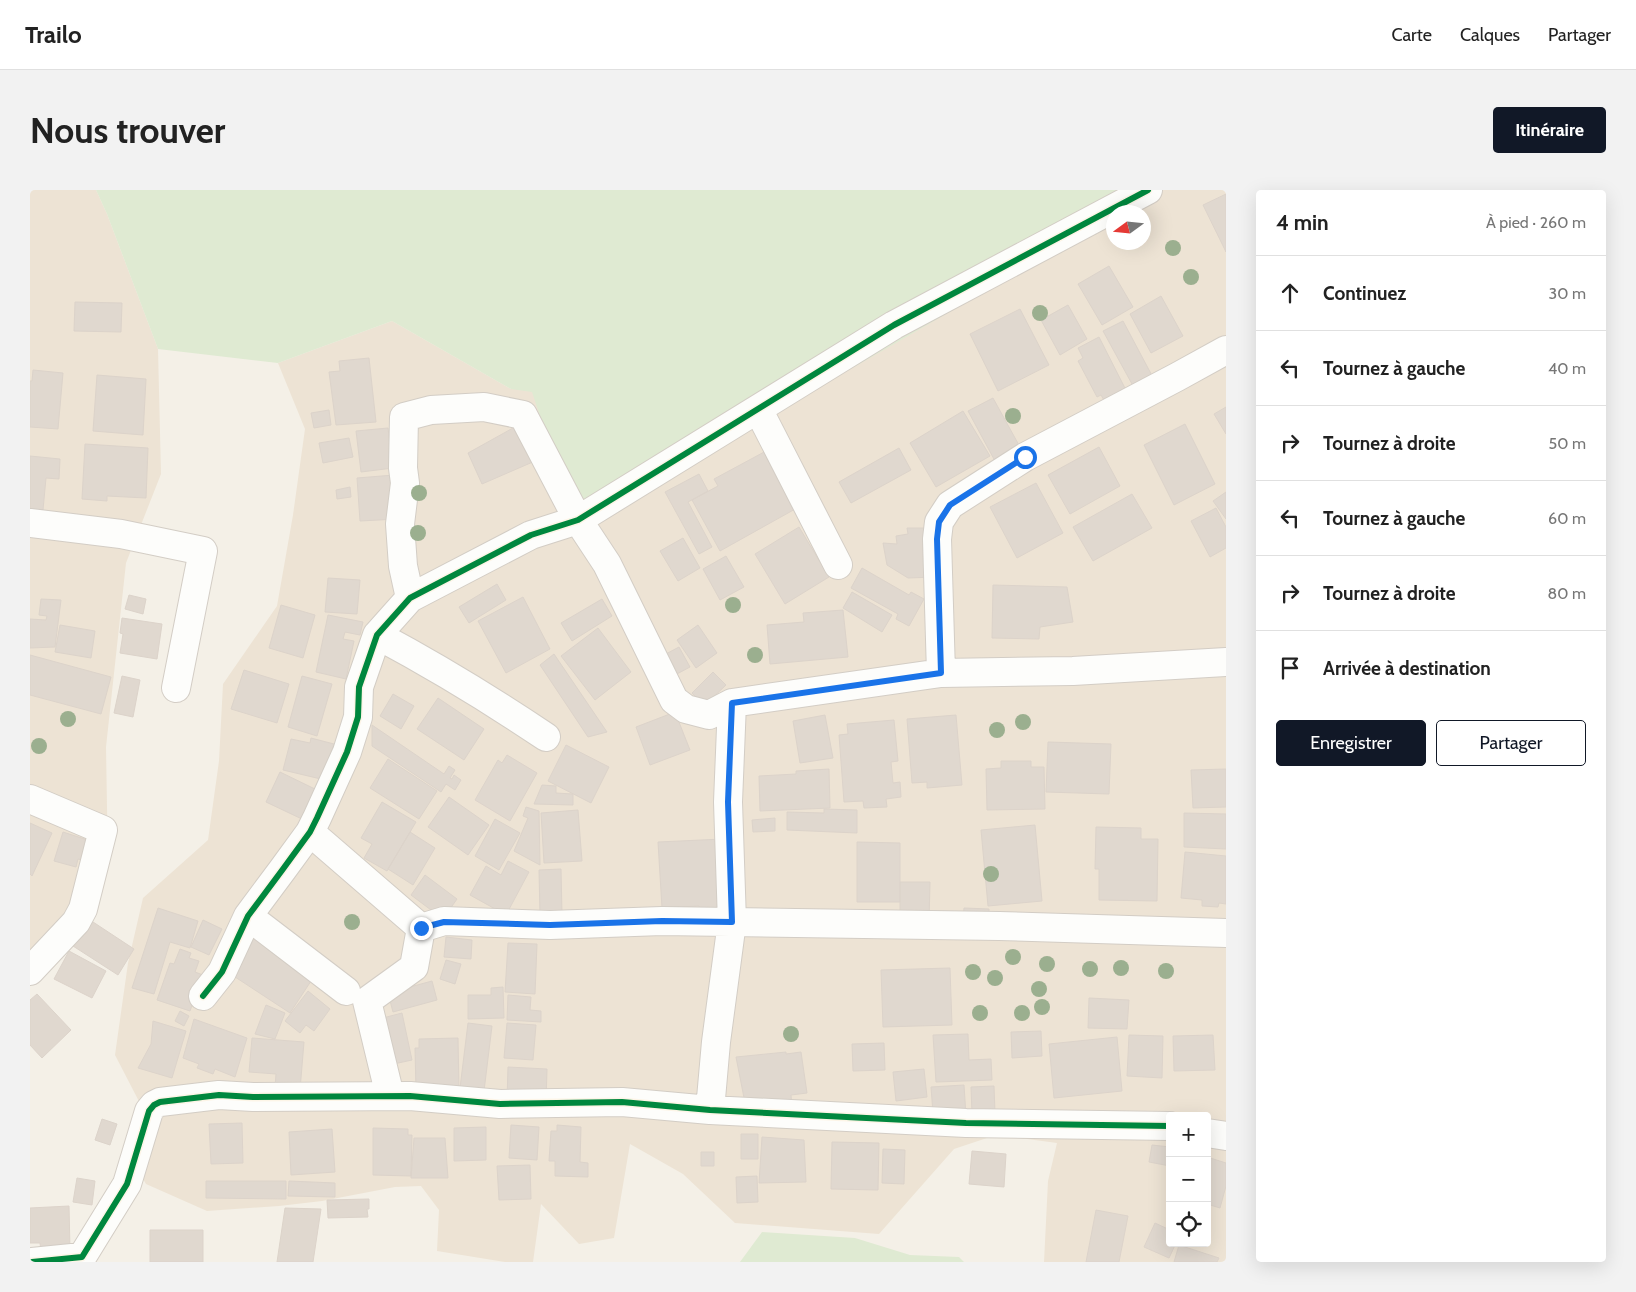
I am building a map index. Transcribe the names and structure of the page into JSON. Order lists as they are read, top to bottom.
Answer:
{
  "north": "left",
  "page": {
    "header": "Trailo",
    "nav": ["Carte", "Calques", "Partager"],
    "buttons": [
      "Itinéraire",
      ["Enregistrer", "Partager"]
    ],
    "title": "Nous trouver",
    "heading": ["4 min", "À pied · 260 m"],
    "list": [
      ["Continuez", "30 m"],
      ["Tournez à gauche", "40 m"],
      ["Tournez à droite", "50 m"],
      ["Tournez à gauche", "60 m"],
      ["Tournez à droite", "80 m"],
      "Arrivée à destination"
    ],
    "map_buttons": ["+", "−"]
  }
}
